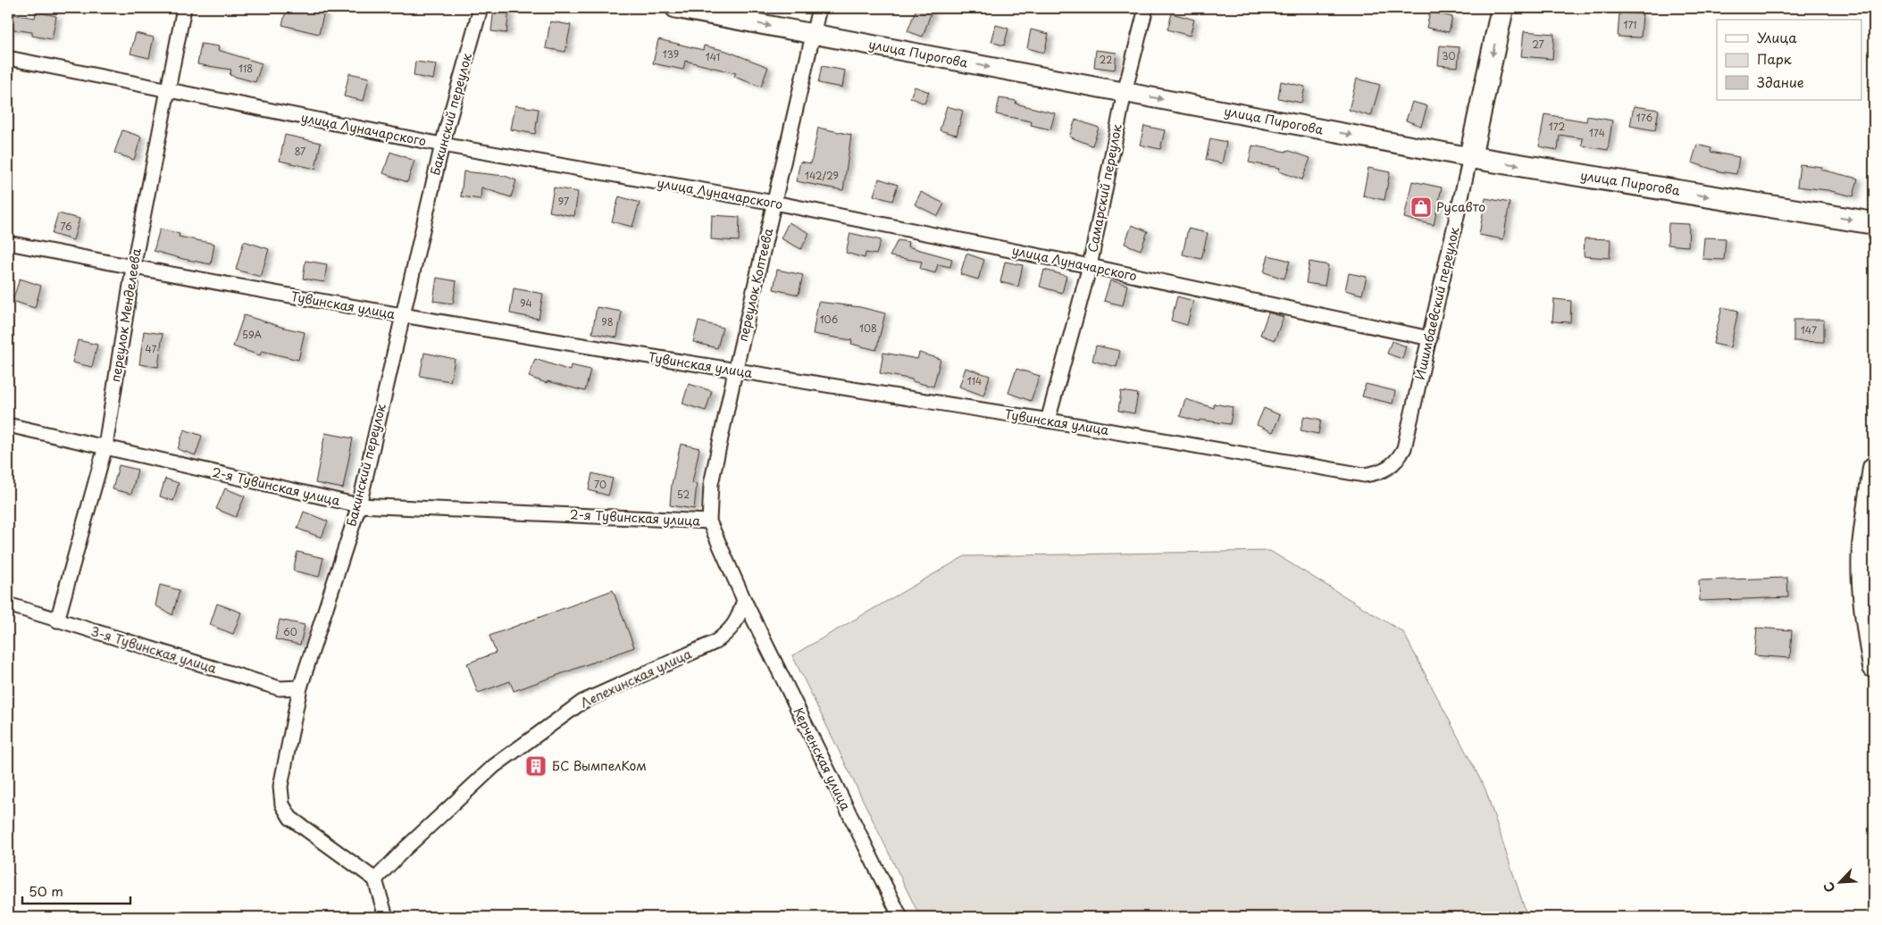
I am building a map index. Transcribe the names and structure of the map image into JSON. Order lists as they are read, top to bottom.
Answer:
{
  "streets": {
    "main road": ["улица Пирогова", "Ишимбаевский переулок"],
    "street": [
      "Бакинский переулок",
      "улица Луначарского",
      "Самарский переулок",
      "переулок Коптеева",
      "Тувинская улица",
      "переулок Менделеева",
      "2-я Тувинская улица",
      "3-я Тувинская улица",
      "Лепехинская улица",
      "Керченская улица"
    ]
  },
  "crossings": [
    ["улица Пирогова", "Самарский переулок"],
    ["улица Пирогова", "переулок Коптеева"],
    ["улица Пирогова", "Ишимбаевский переулок"],
    ["Бакинский переулок", "улица Луначарского"],
    ["Бакинский переулок", "Тувинская улица"],
    ["Бакинский переулок", "2-я Тувинская улица"],
    ["Бакинский переулок", "3-я Тувинская улица"],
    ["Бакинский переулок", "Лепехинская улица"],
    ["улица Луначарского", "Самарский переулок"],
    ["улица Луначарского", "переулок Коптеева"],
    ["улица Луначарского", "Ишимбаевский переулок"],
    ["улица Луначарского", "переулок Менделеева"],
    ["Самарский переулок", "Тувинская улица"],
    ["переулок Коптеева", "Тувинская улица"],
    ["переулок Коптеева", "2-я Тувинская улица"],
    ["Ишимбаевский переулок", "Тувинская улица"],
    ["Тувинская улица", "переулок Менделеева"],
    ["переулок Менделеева", "2-я Тувинская улица"],
    ["переулок Менделеева", "3-я Тувинская улица"],
    ["Лепехинская улица", "Керченская улица"]
  ],
  "one_way": ["улица Пирогова"],
  "places": {
    "shop": ["Русавто"],
    "building": ["БС ВымпелКом"]
  },
  "house_numbers": [
    "171",
    "27",
    "139",
    "30",
    "141",
    "22",
    "118",
    "176",
    "172",
    "174",
    "87",
    "142/29",
    "97",
    "76",
    "94",
    "106",
    "98",
    "108",
    "147",
    "59А",
    "47",
    "114",
    "70",
    "52",
    "60"
  ],
  "legend": ["Улица", "Парк", "Здание"],
  "scale_bar": "50 m",
  "north": "bottom left"
}
